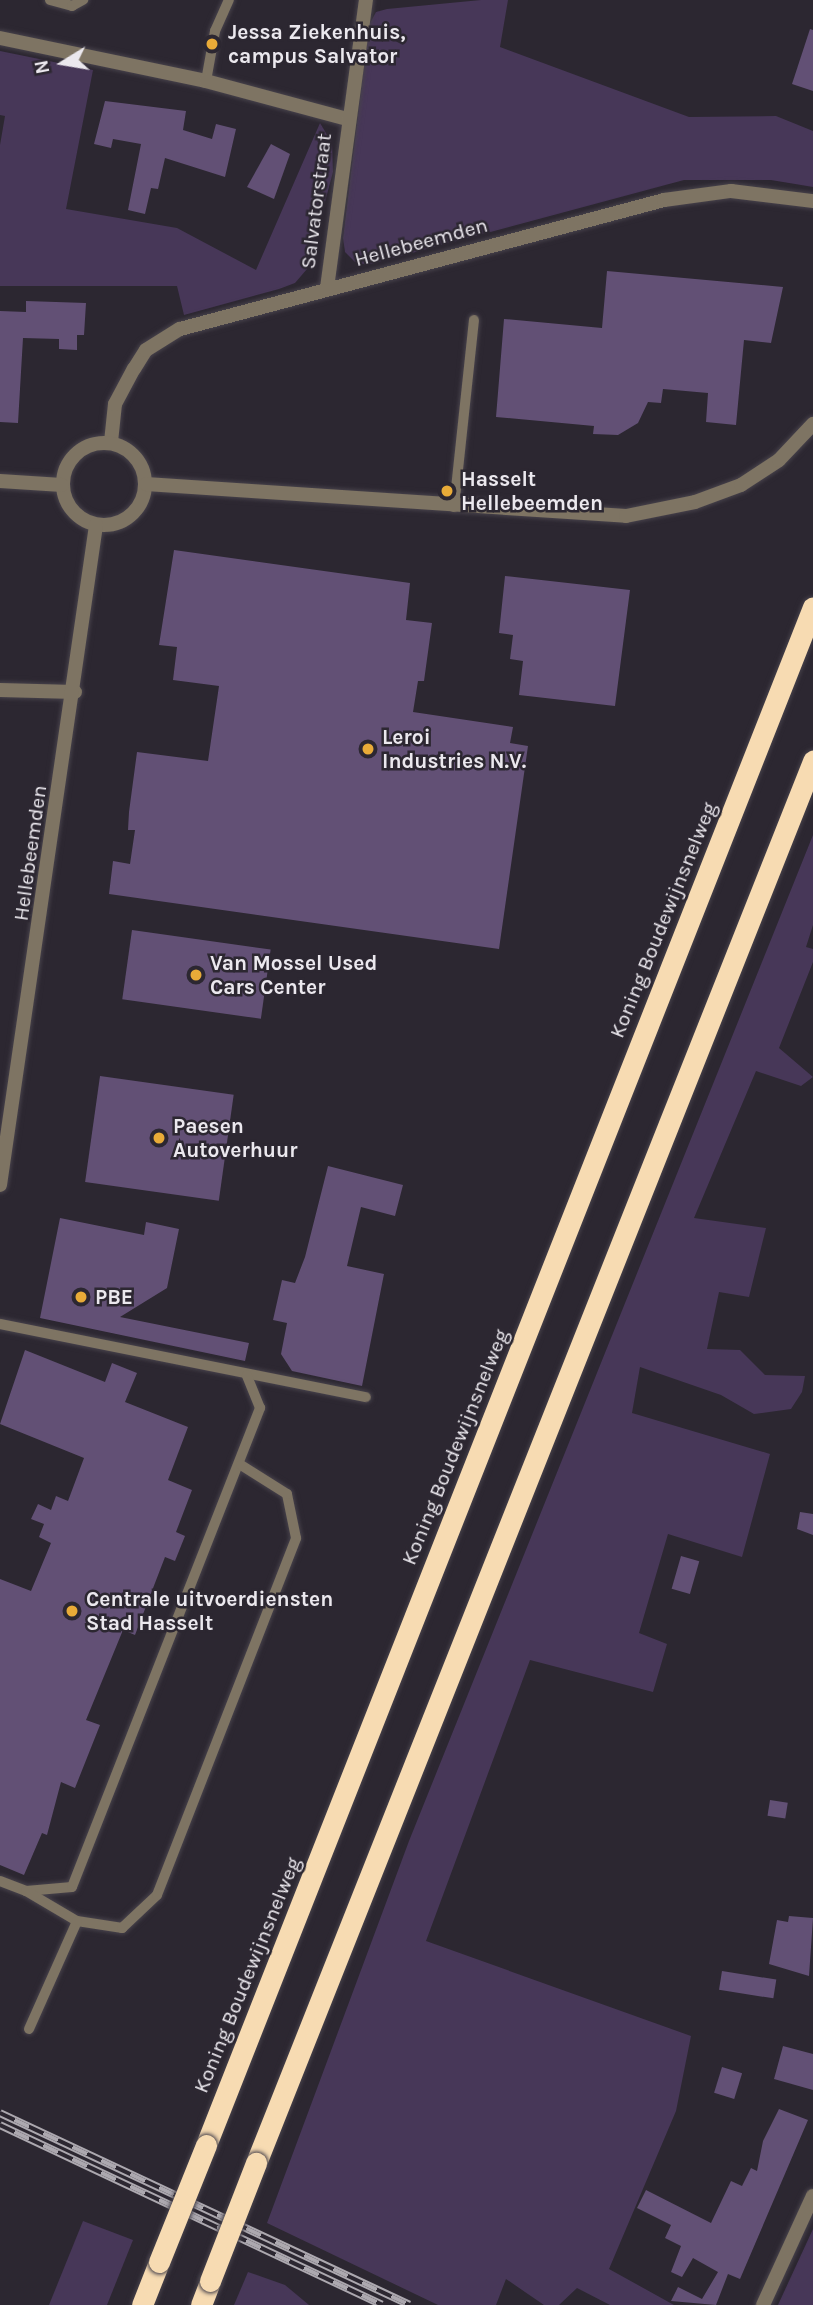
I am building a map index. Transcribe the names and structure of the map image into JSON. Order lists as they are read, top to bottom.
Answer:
{
  "streets": {
    "highway": ["Koning Boudewijnsnelweg"],
    "street": ["Salvatorstraat", "Hellebeemden"]
  },
  "crossings": [
    ["Salvatorstraat", "Hellebeemden"]
  ],
  "places": [
    "Jessa Ziekenhuis, campus Salvator",
    "Hasselt Hellebeemden",
    "Leroi Industries N.V.",
    "Van Mossel Used Cars Center",
    "Paesen Autoverhuur",
    "PBE",
    "Centrale uitvoerdiensten Stad Hasselt"
  ],
  "north": "left"
}
